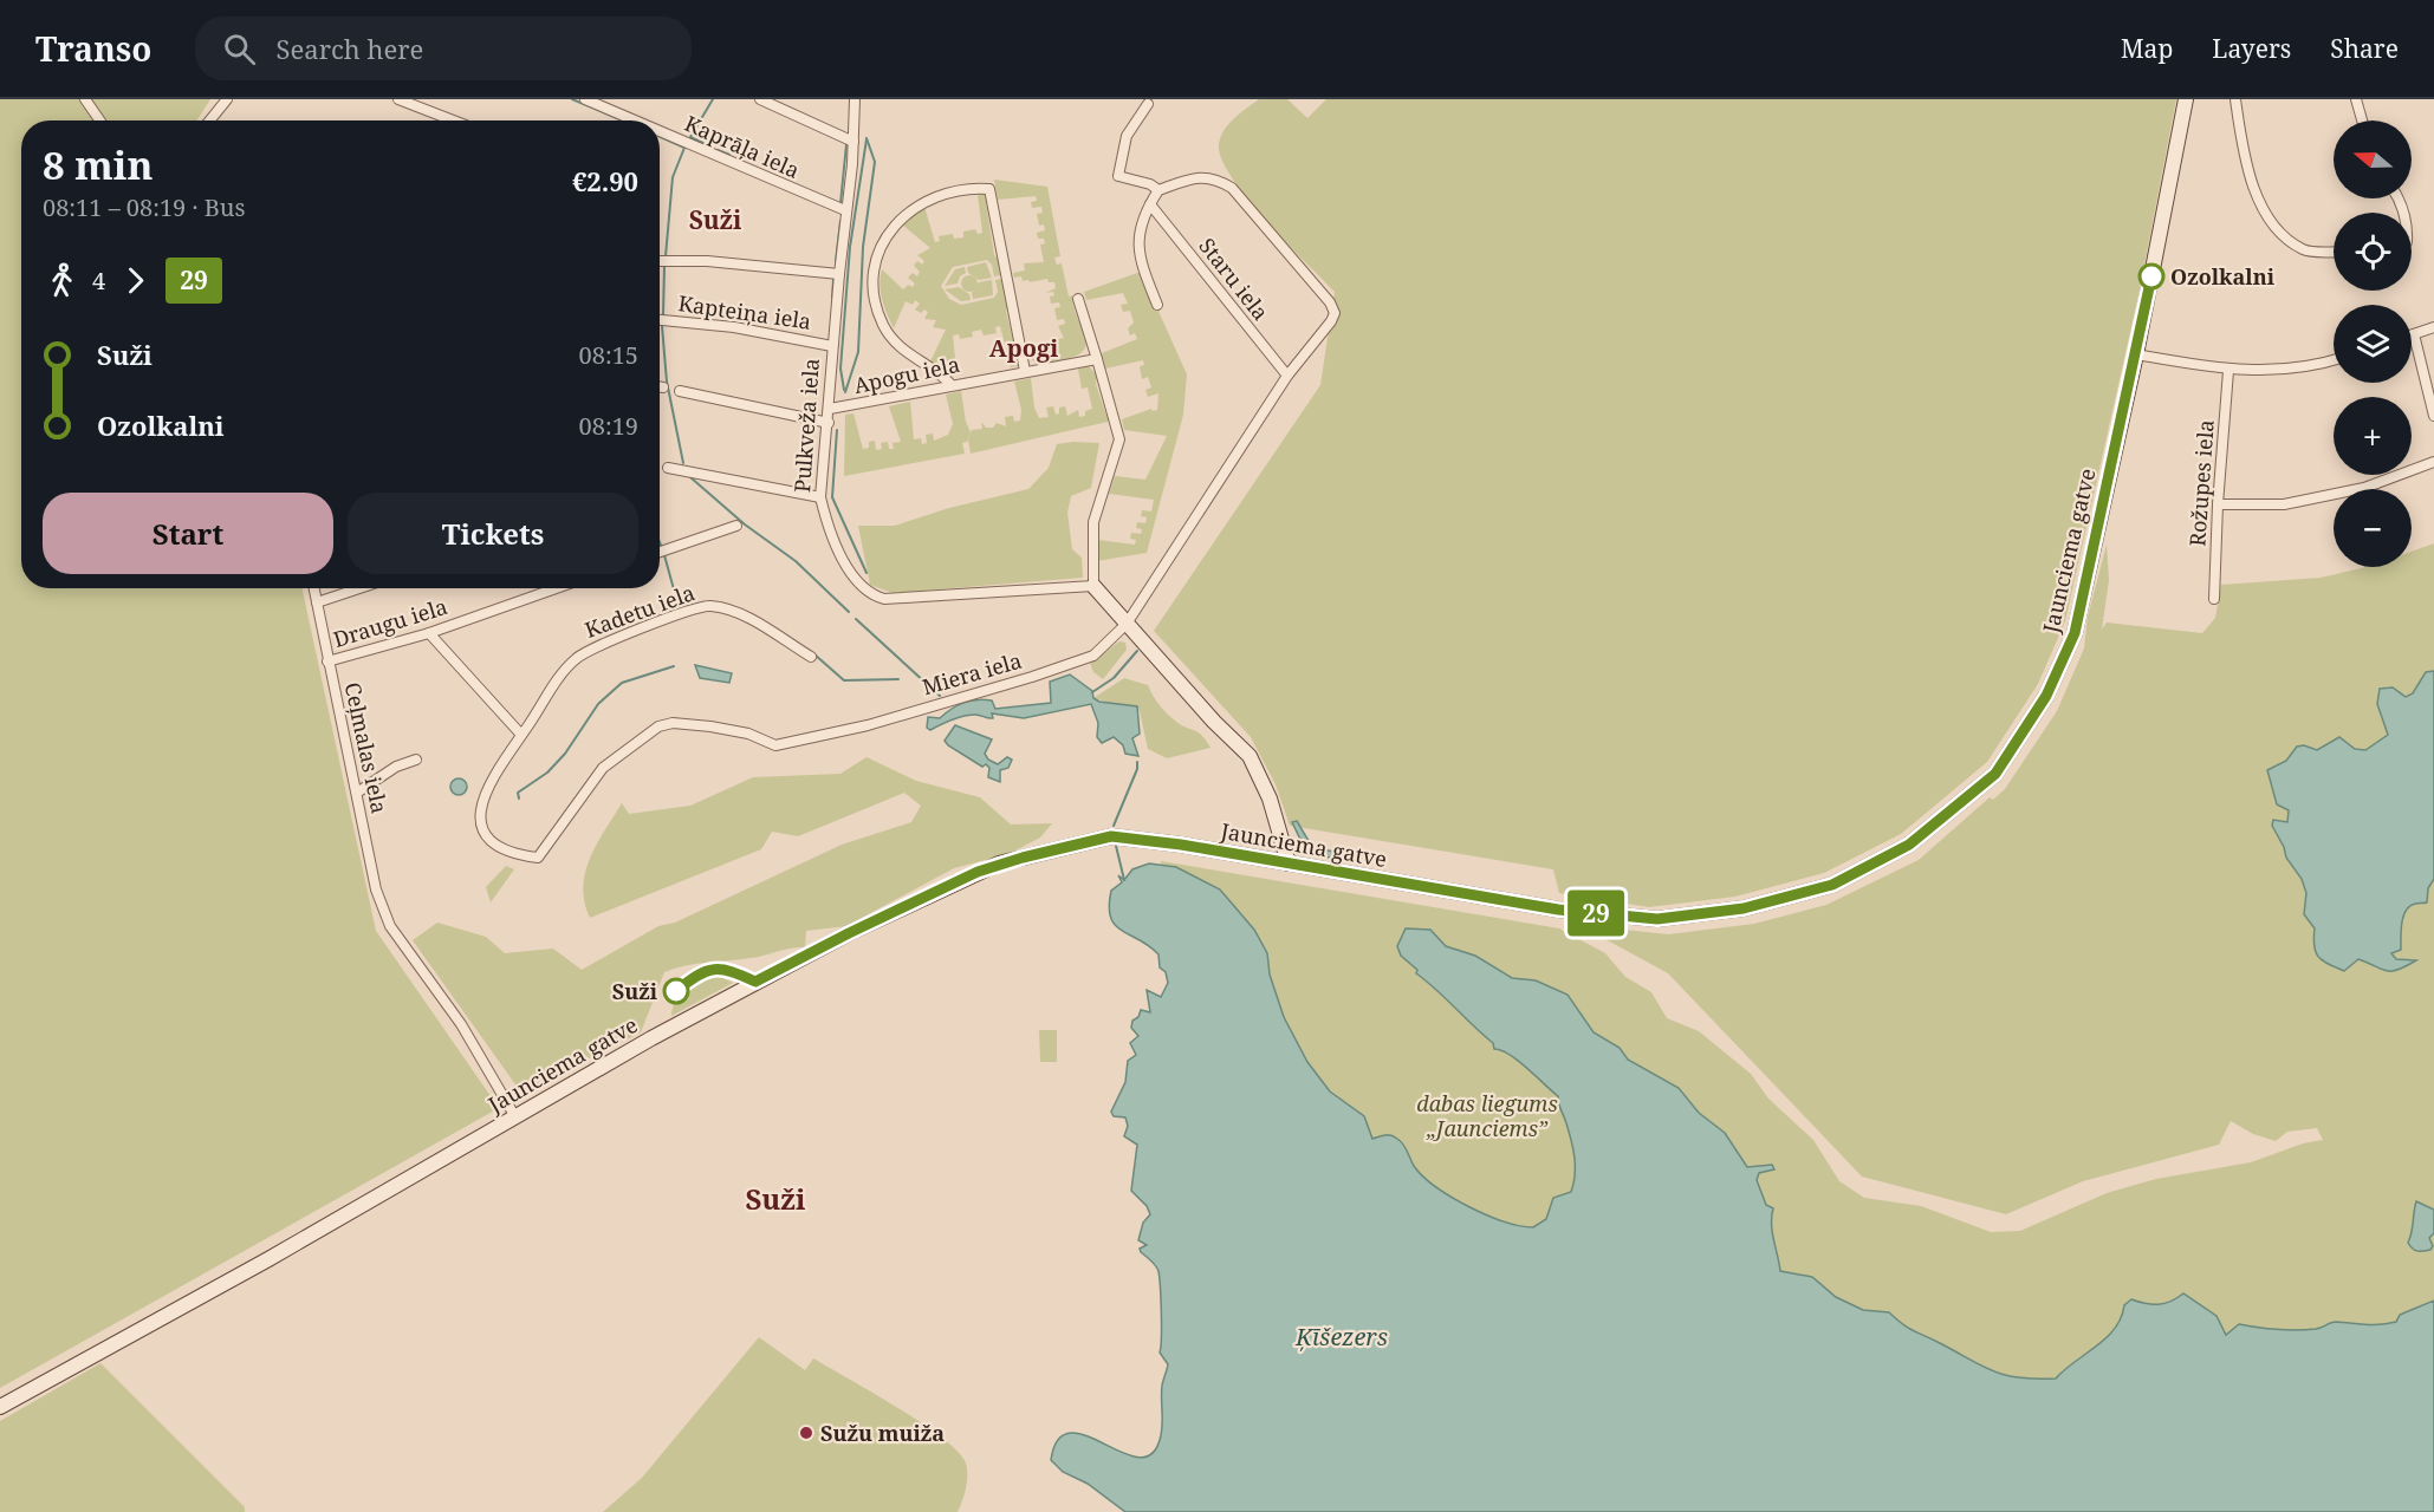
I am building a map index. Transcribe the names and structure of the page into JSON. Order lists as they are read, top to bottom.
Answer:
{
  "streets": {
    "main road": ["Jaunciema gatve"],
    "street": [
      "Kaprāļa iela",
      "Staru iela",
      "Kapteiņa iela",
      "Apogu iela",
      "Pulkveža iela",
      "Rožupes iela",
      "Kadetu iela",
      "Draugu iela",
      "Miera iela",
      "Ceļmalas iela"
    ]
  },
  "crossings": [
    ["Kaprāļa iela", "Pulkveža iela"],
    ["Staru iela", "Miera iela"],
    ["Kapteiņa iela", "Pulkveža iela"],
    ["Apogu iela", "Pulkveža iela"],
    ["Jaunciema gatve", "Ceļmalas iela"],
    ["Kadetu iela", "Miera iela"],
    ["Draugu iela", "Ceļmalas iela"]
  ],
  "districts": ["Suži", "Apogi", "Suži"],
  "water": ["Ķīšezers"],
  "parks": ["dabas liegums „Jaunciems”"],
  "places": ["Ozolkalni", "Suži", "Sužu muiža"],
  "lines": ["bus line 29"],
  "north": "left",
  "page": {
    "header": "Transo",
    "search": "Search here",
    "nav": ["Map", "Layers", "Share"],
    "on_map": "29",
    "map_buttons": ["+", "−"],
    "heading": ["8 min", "08:11 – 08:19 · Bus", "€2.90"],
    "legs": ["4", "29"],
    "list": [
      {
        "name": "Suži",
        "value": "08:15"
      },
      {
        "name": "Ozolkalni",
        "value": "08:19"
      }
    ],
    "buttons": ["Start", "Tickets"]
  }
}
